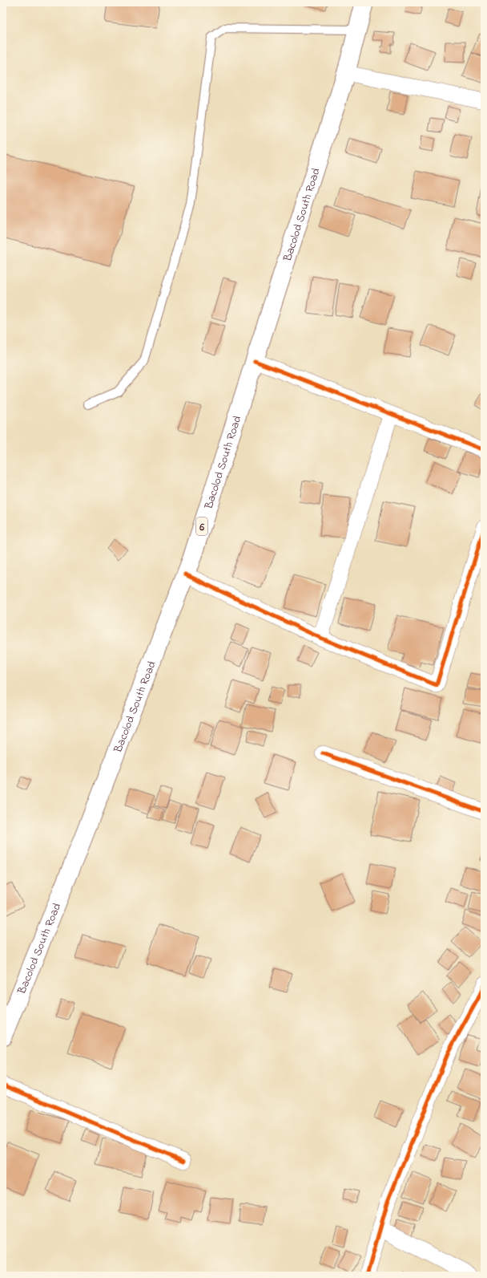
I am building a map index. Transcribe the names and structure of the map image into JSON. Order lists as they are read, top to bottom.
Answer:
{
  "streets": {
    "highway": ["Bacolod South Road", "6"]
  }
}
